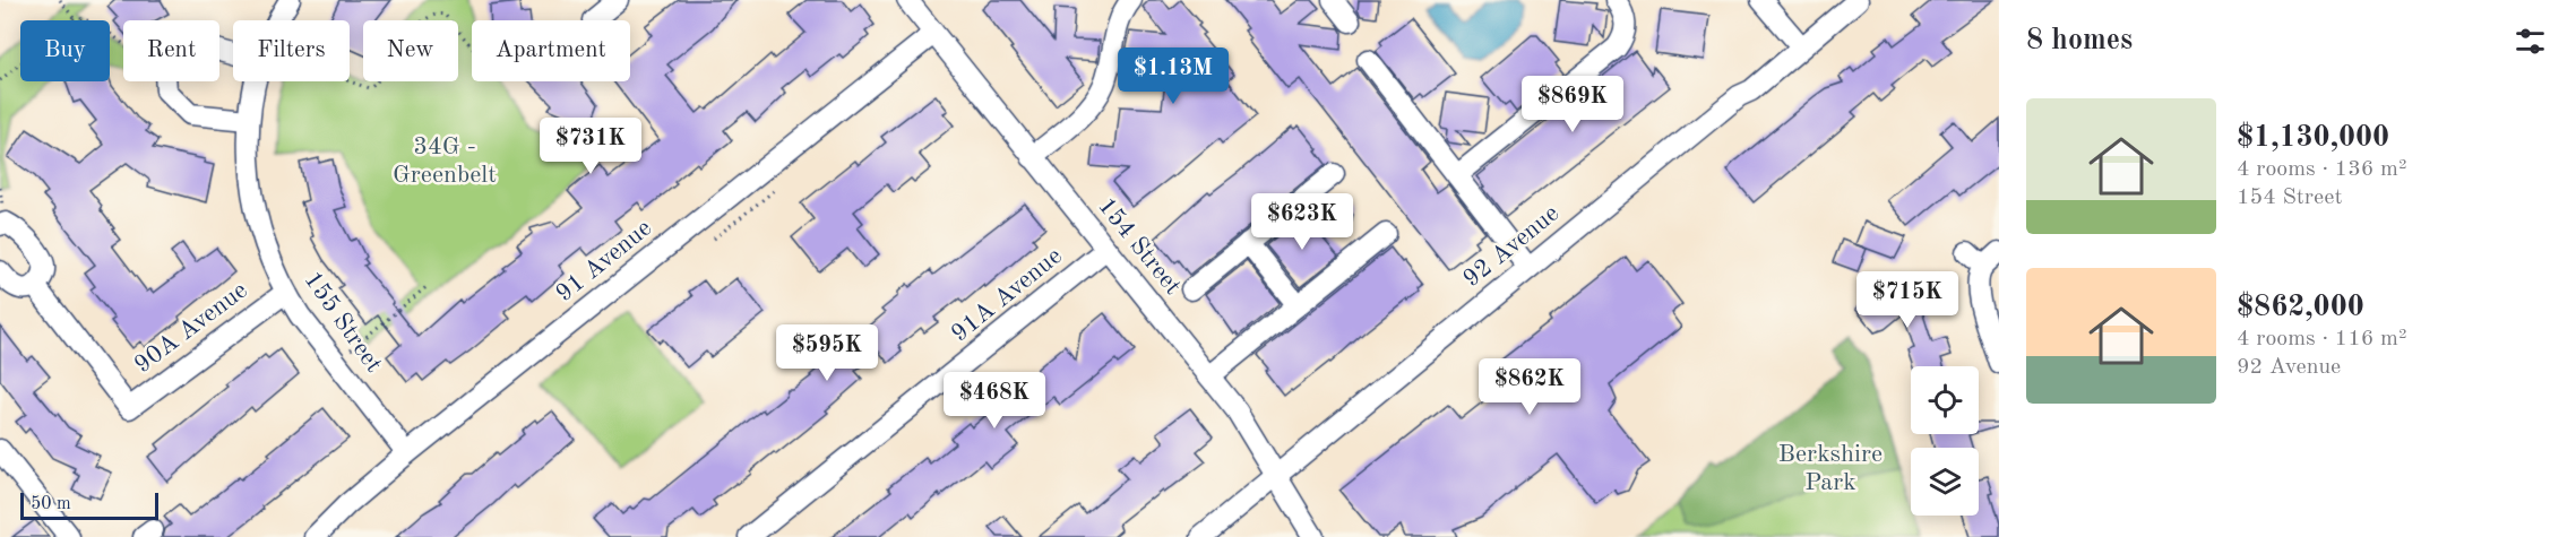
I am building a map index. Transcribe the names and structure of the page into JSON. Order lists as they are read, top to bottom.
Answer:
{
  "streets": {
    "street": [
      "154 Street",
      "92 Avenue",
      "91 Avenue",
      "91A Avenue",
      "155 Street",
      "90A Avenue"
    ]
  },
  "crossings": [
    ["154 Street", "92 Avenue"],
    ["154 Street", "91 Avenue"],
    ["154 Street", "91A Avenue"],
    ["91 Avenue", "155 Street"],
    ["155 Street", "90A Avenue"]
  ],
  "parks": ["34G - Greenbelt", "Berkshire Park"],
  "scale_bar": "50 m",
  "page": {
    "heading": "8 homes",
    "chip": [
      "Buy",
      "Rent",
      "Filters",
      "New",
      "Apartment"
    ],
    "price": [
      "$1.13M",
      "$869K",
      "$731K",
      "$623K",
      "$715K",
      "$595K",
      "$862K",
      "$468K"
    ],
    "list": [
      {
        "name": "$1,130,000",
        "note": "4 rooms · 136 m² · 154 Street"
      },
      {
        "name": "$862,000",
        "note": "4 rooms · 116 m² · 92 Avenue"
      }
    ],
    "scale": "50 m"
  }
}
